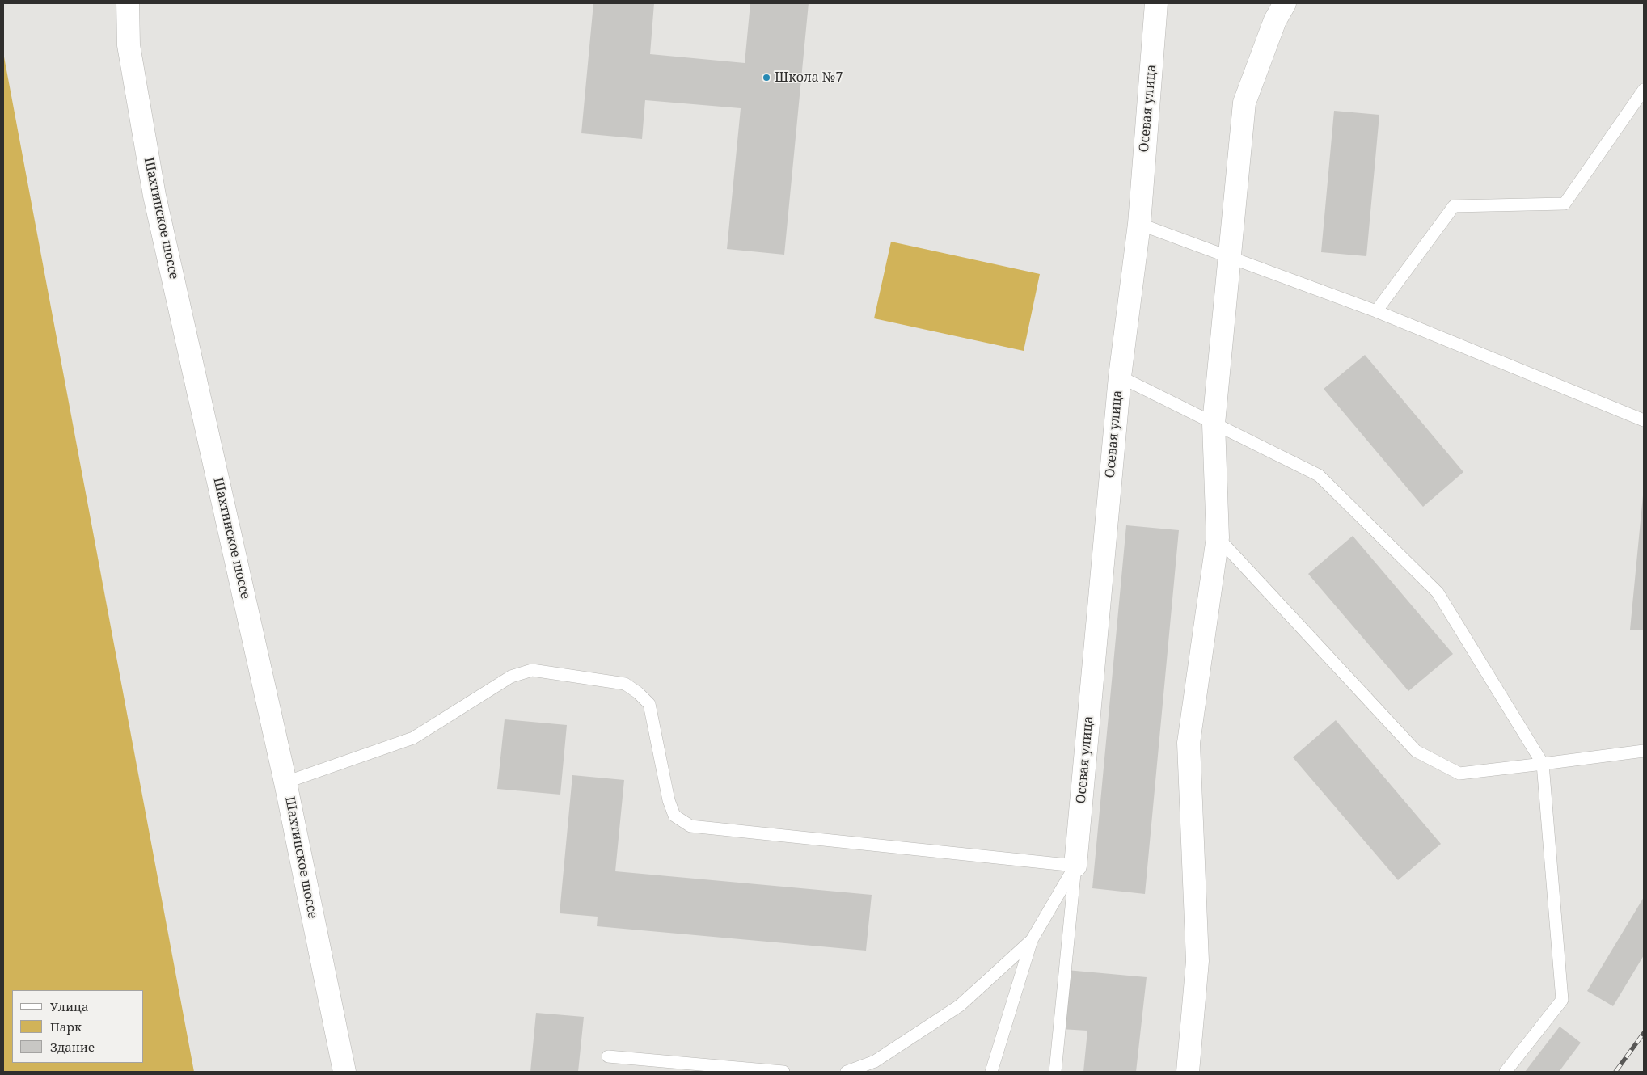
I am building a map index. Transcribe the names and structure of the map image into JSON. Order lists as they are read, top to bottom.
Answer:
{
  "streets": {
    "street": ["Осевая улица", "Шахтинское шоссе"]
  },
  "places": ["Школа №7"],
  "legend": ["Улица", "Парк", "Здание"]
}
